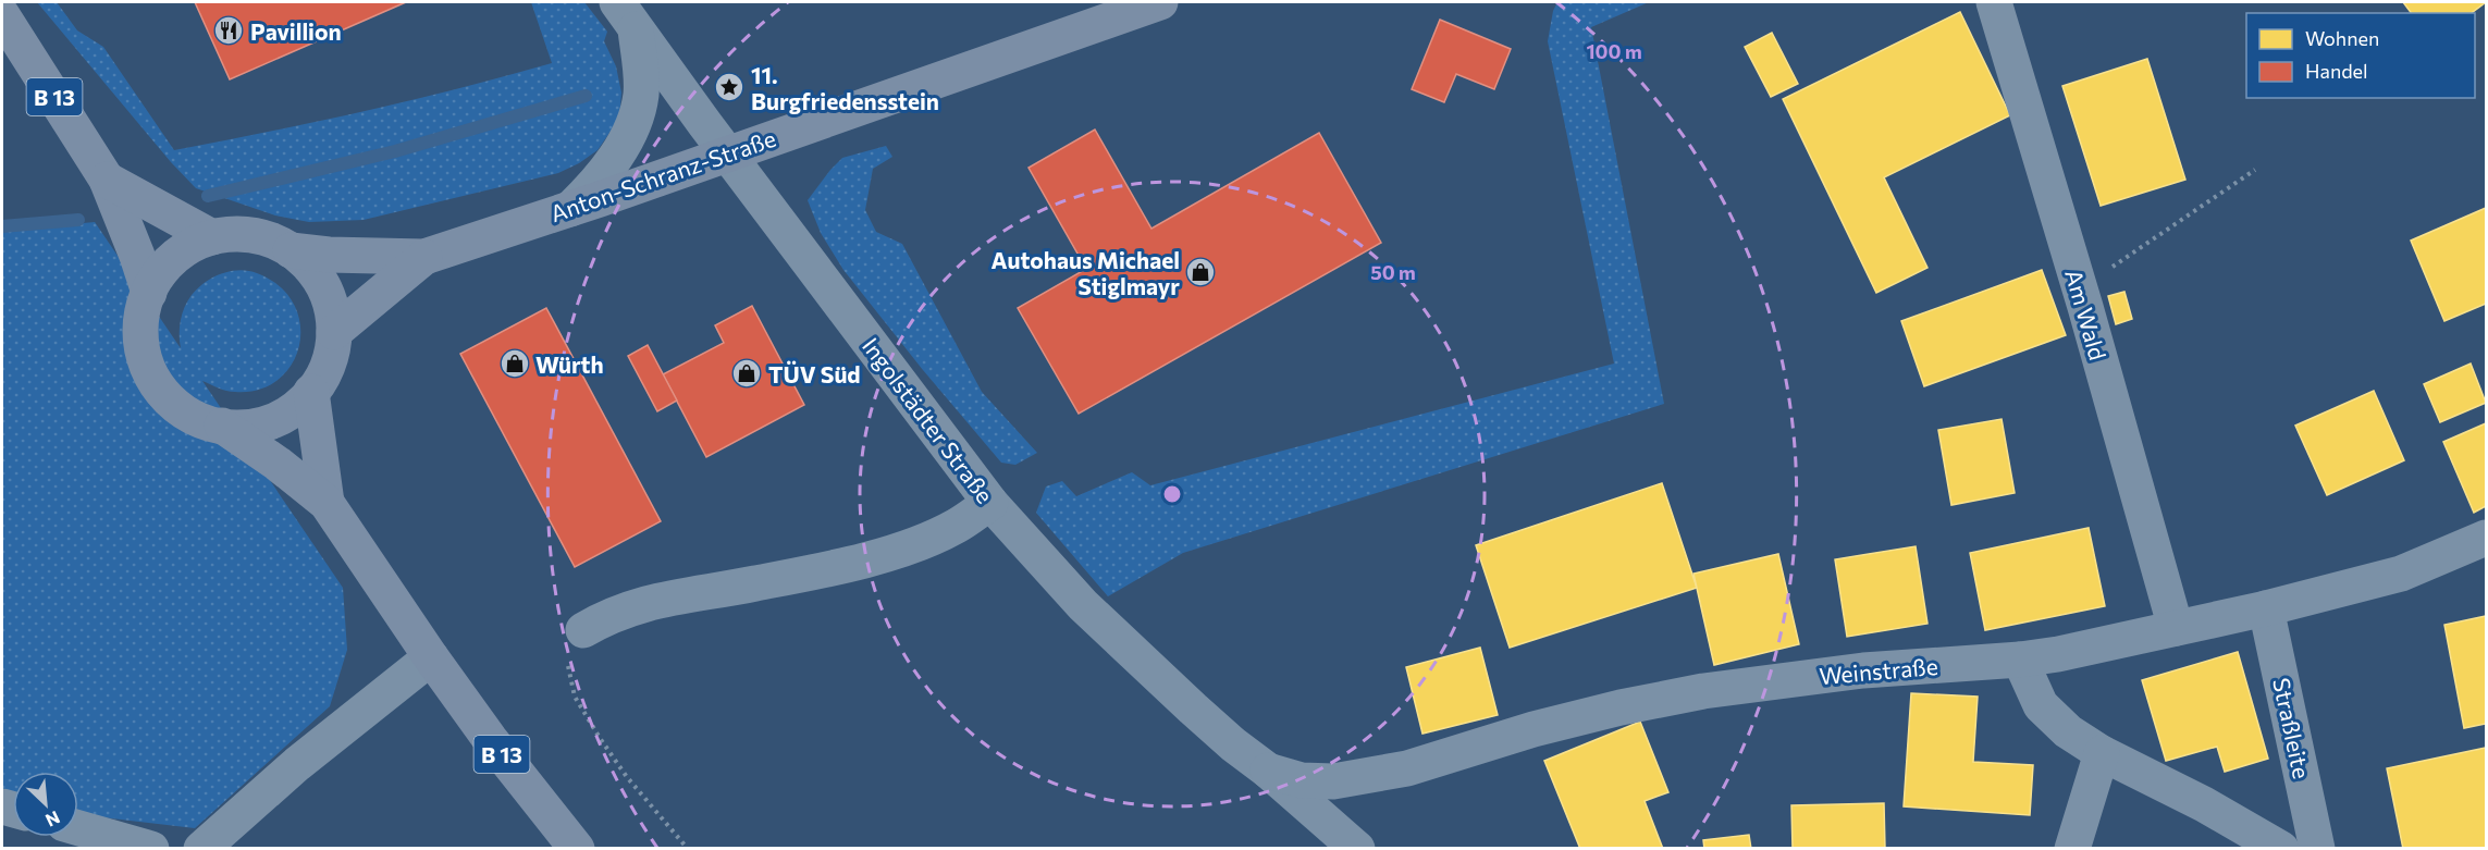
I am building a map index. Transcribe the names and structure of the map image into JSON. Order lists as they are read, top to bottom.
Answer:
{
  "streets": {
    "main road": ["B 13", "Anton-Schranz-Straße"],
    "street": [
      "Am Wald",
      "Ingolstädter Straße",
      "Weinstraße",
      "Straßleite"
    ]
  },
  "crossings": [
    ["B 13", "Anton-Schranz-Straße"],
    ["Anton-Schranz-Straße", "Ingolstädter Straße"],
    ["Am Wald", "Weinstraße"],
    ["Ingolstädter Straße", "Weinstraße"],
    ["Weinstraße", "Straßleite"]
  ],
  "places": {
    "restaurant": ["Pavillion"],
    "place": ["11. Burgfriedensstein"],
    "shop": ["Autohaus Michael Stiglmayr", "Würth", "TÜV Süd"]
  },
  "legend": ["Wohnen", "Handel"],
  "north": "bottom right",
  "rings": ["100 m", "50 m"]
}
